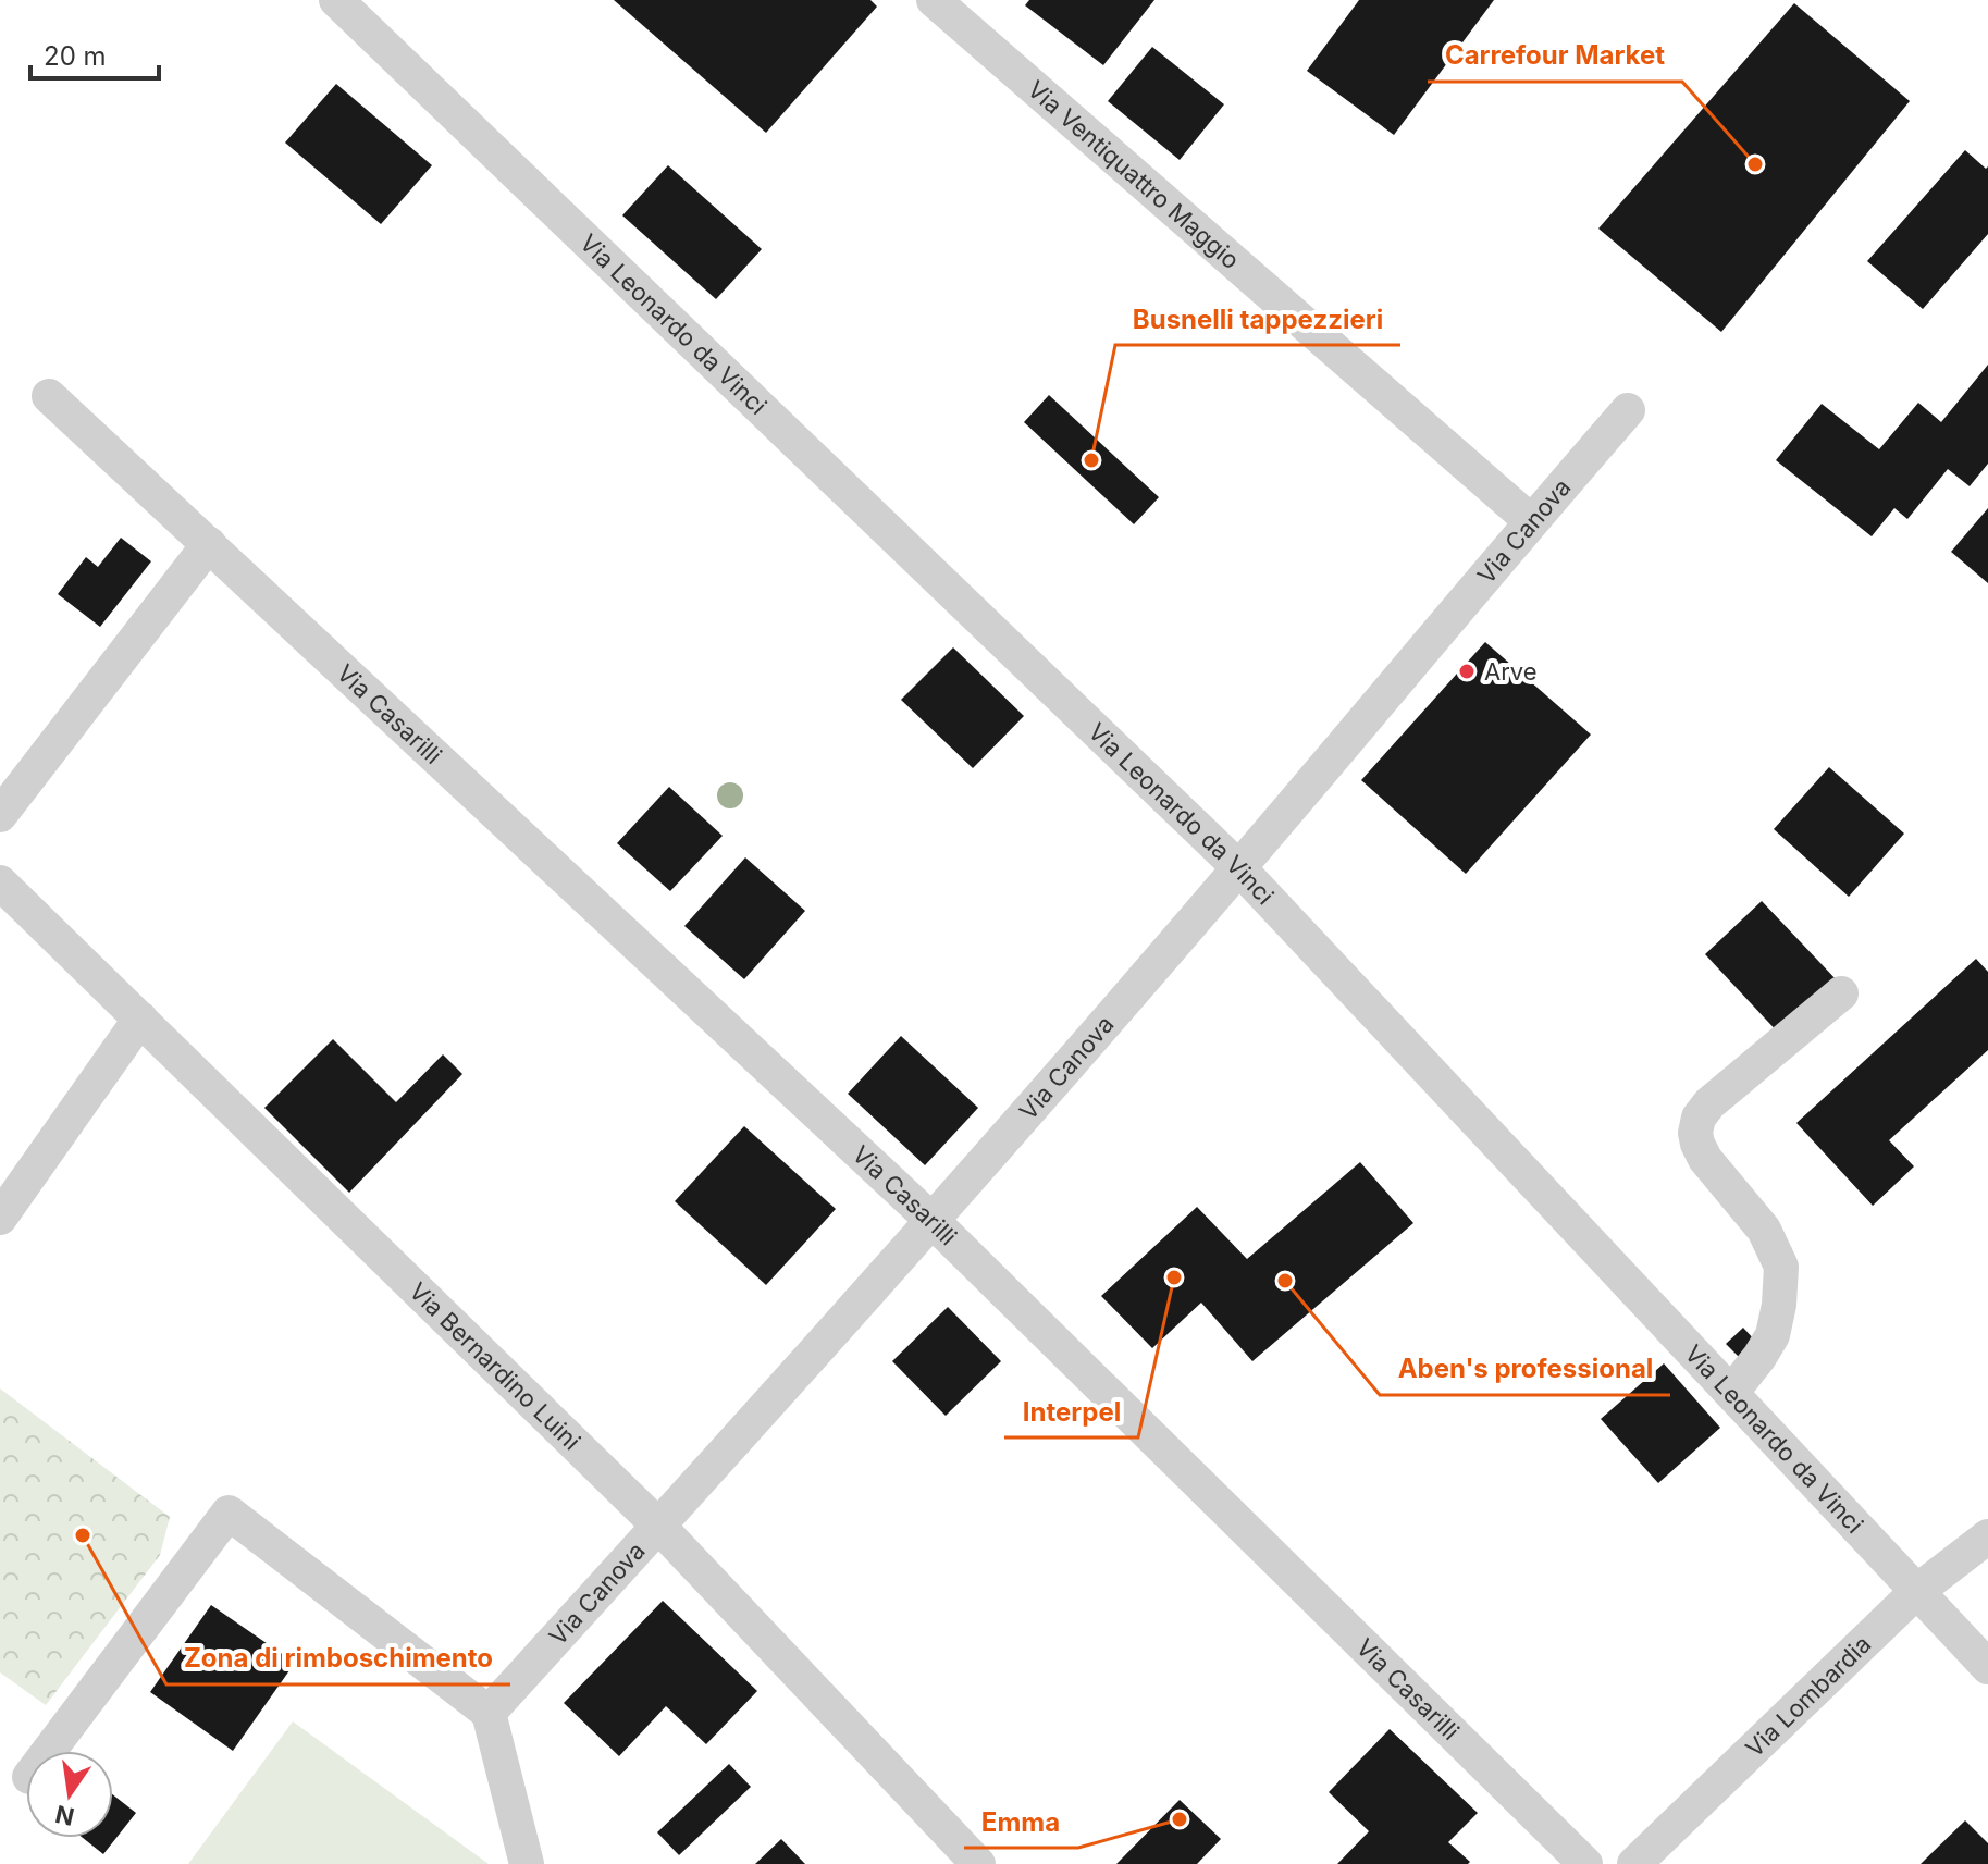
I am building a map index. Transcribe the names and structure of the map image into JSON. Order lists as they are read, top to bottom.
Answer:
{
  "streets": {
    "street": [
      "Via Ventiquattro Maggio",
      "Via Leonardo da Vinci",
      "Via Canova",
      "Via Casarilli",
      "Via Bernardino Luini",
      "Via Lombardia"
    ]
  },
  "crossings": [
    ["Via Ventiquattro Maggio", "Via Canova"],
    ["Via Leonardo da Vinci", "Via Canova"],
    ["Via Leonardo da Vinci", "Via Lombardia"],
    ["Via Canova", "Via Casarilli"],
    ["Via Canova", "Via Bernardino Luini"]
  ],
  "places": [
    "Carrefour Market",
    "Busnelli tappezzieri",
    "Arve",
    "Interpel",
    "Aben's professional",
    "Zona di rimboschimento",
    "Emma"
  ],
  "scale_bar": "20 m",
  "north": "bottom"
}
